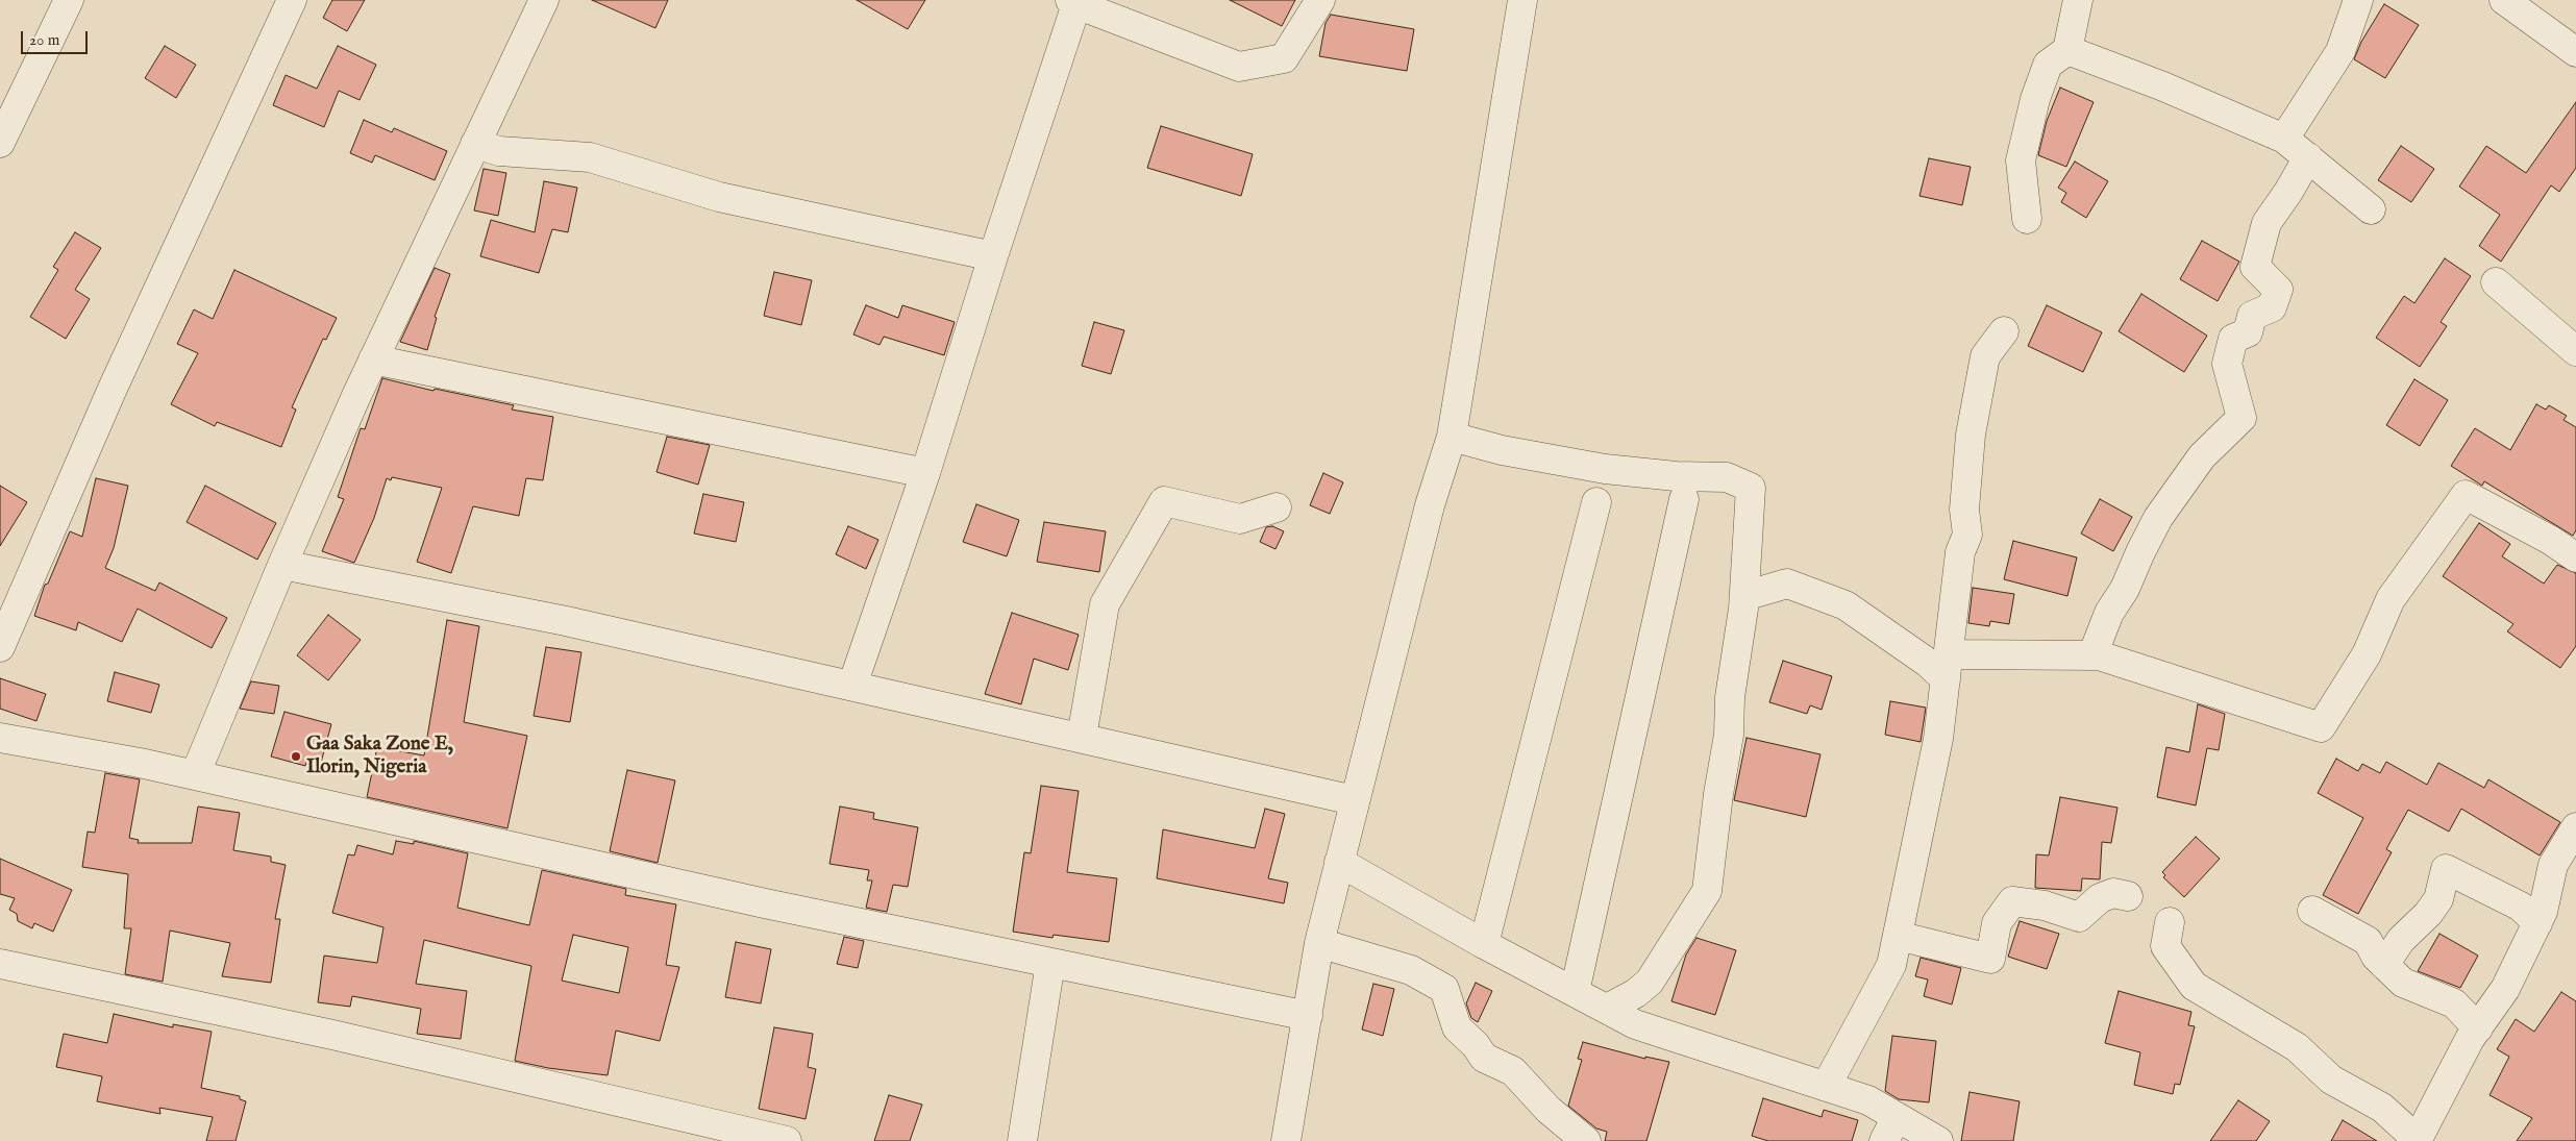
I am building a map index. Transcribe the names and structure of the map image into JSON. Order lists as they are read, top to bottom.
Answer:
{
  "places": ["Gaa Saka Zone E, Ilorin, Nigeria"],
  "scale_bar": "20 m"
}
